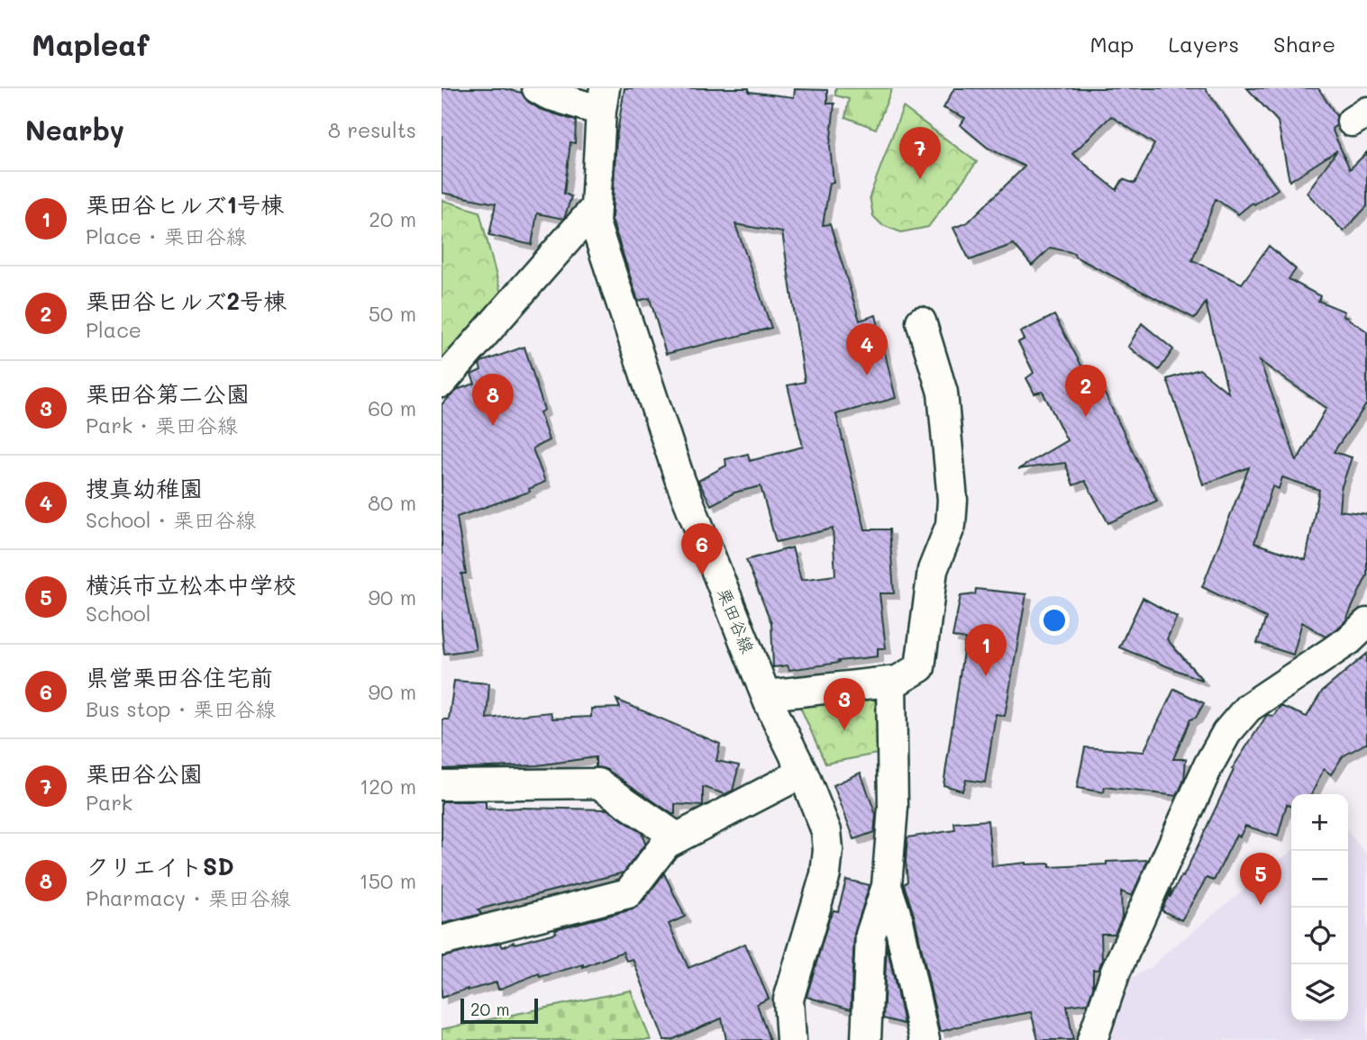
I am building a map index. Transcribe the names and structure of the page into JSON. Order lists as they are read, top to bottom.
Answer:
{
  "streets": {
    "street": ["栗田谷線"]
  },
  "scale_bar": "20 m",
  "page": {
    "header": "Mapleaf",
    "nav": ["Map", "Layers", "Share"],
    "heading": ["Nearby", "8 results"],
    "pins": [
      "7",
      "4",
      "2",
      "8",
      "6",
      "1",
      "3",
      "5"
    ],
    "list": [
      {
        "mark": "1",
        "name": "栗田谷ヒルズ1号棟",
        "note": "Place · 栗田谷線",
        "value": "20 m"
      },
      {
        "mark": "2",
        "name": "栗田谷ヒルズ2号棟",
        "note": "Place",
        "value": "50 m"
      },
      {
        "mark": "3",
        "name": "栗田谷第二公園",
        "note": "Park · 栗田谷線",
        "value": "60 m"
      },
      {
        "mark": "4",
        "name": "捜真幼稚園",
        "note": "School · 栗田谷線",
        "value": "80 m"
      },
      {
        "mark": "5",
        "name": "横浜市立松本中学校",
        "note": "School",
        "value": "90 m"
      },
      {
        "mark": "6",
        "name": "県営栗田谷住宅前",
        "note": "Bus stop · 栗田谷線",
        "value": "90 m"
      },
      {
        "mark": "7",
        "name": "栗田谷公園",
        "note": "Park",
        "value": "120 m"
      },
      {
        "mark": "8",
        "name": "クリエイトSD",
        "note": "Pharmacy · 栗田谷線",
        "value": "150 m"
      }
    ],
    "map_buttons": ["+", "−"],
    "scale": "20 m"
  }
}
